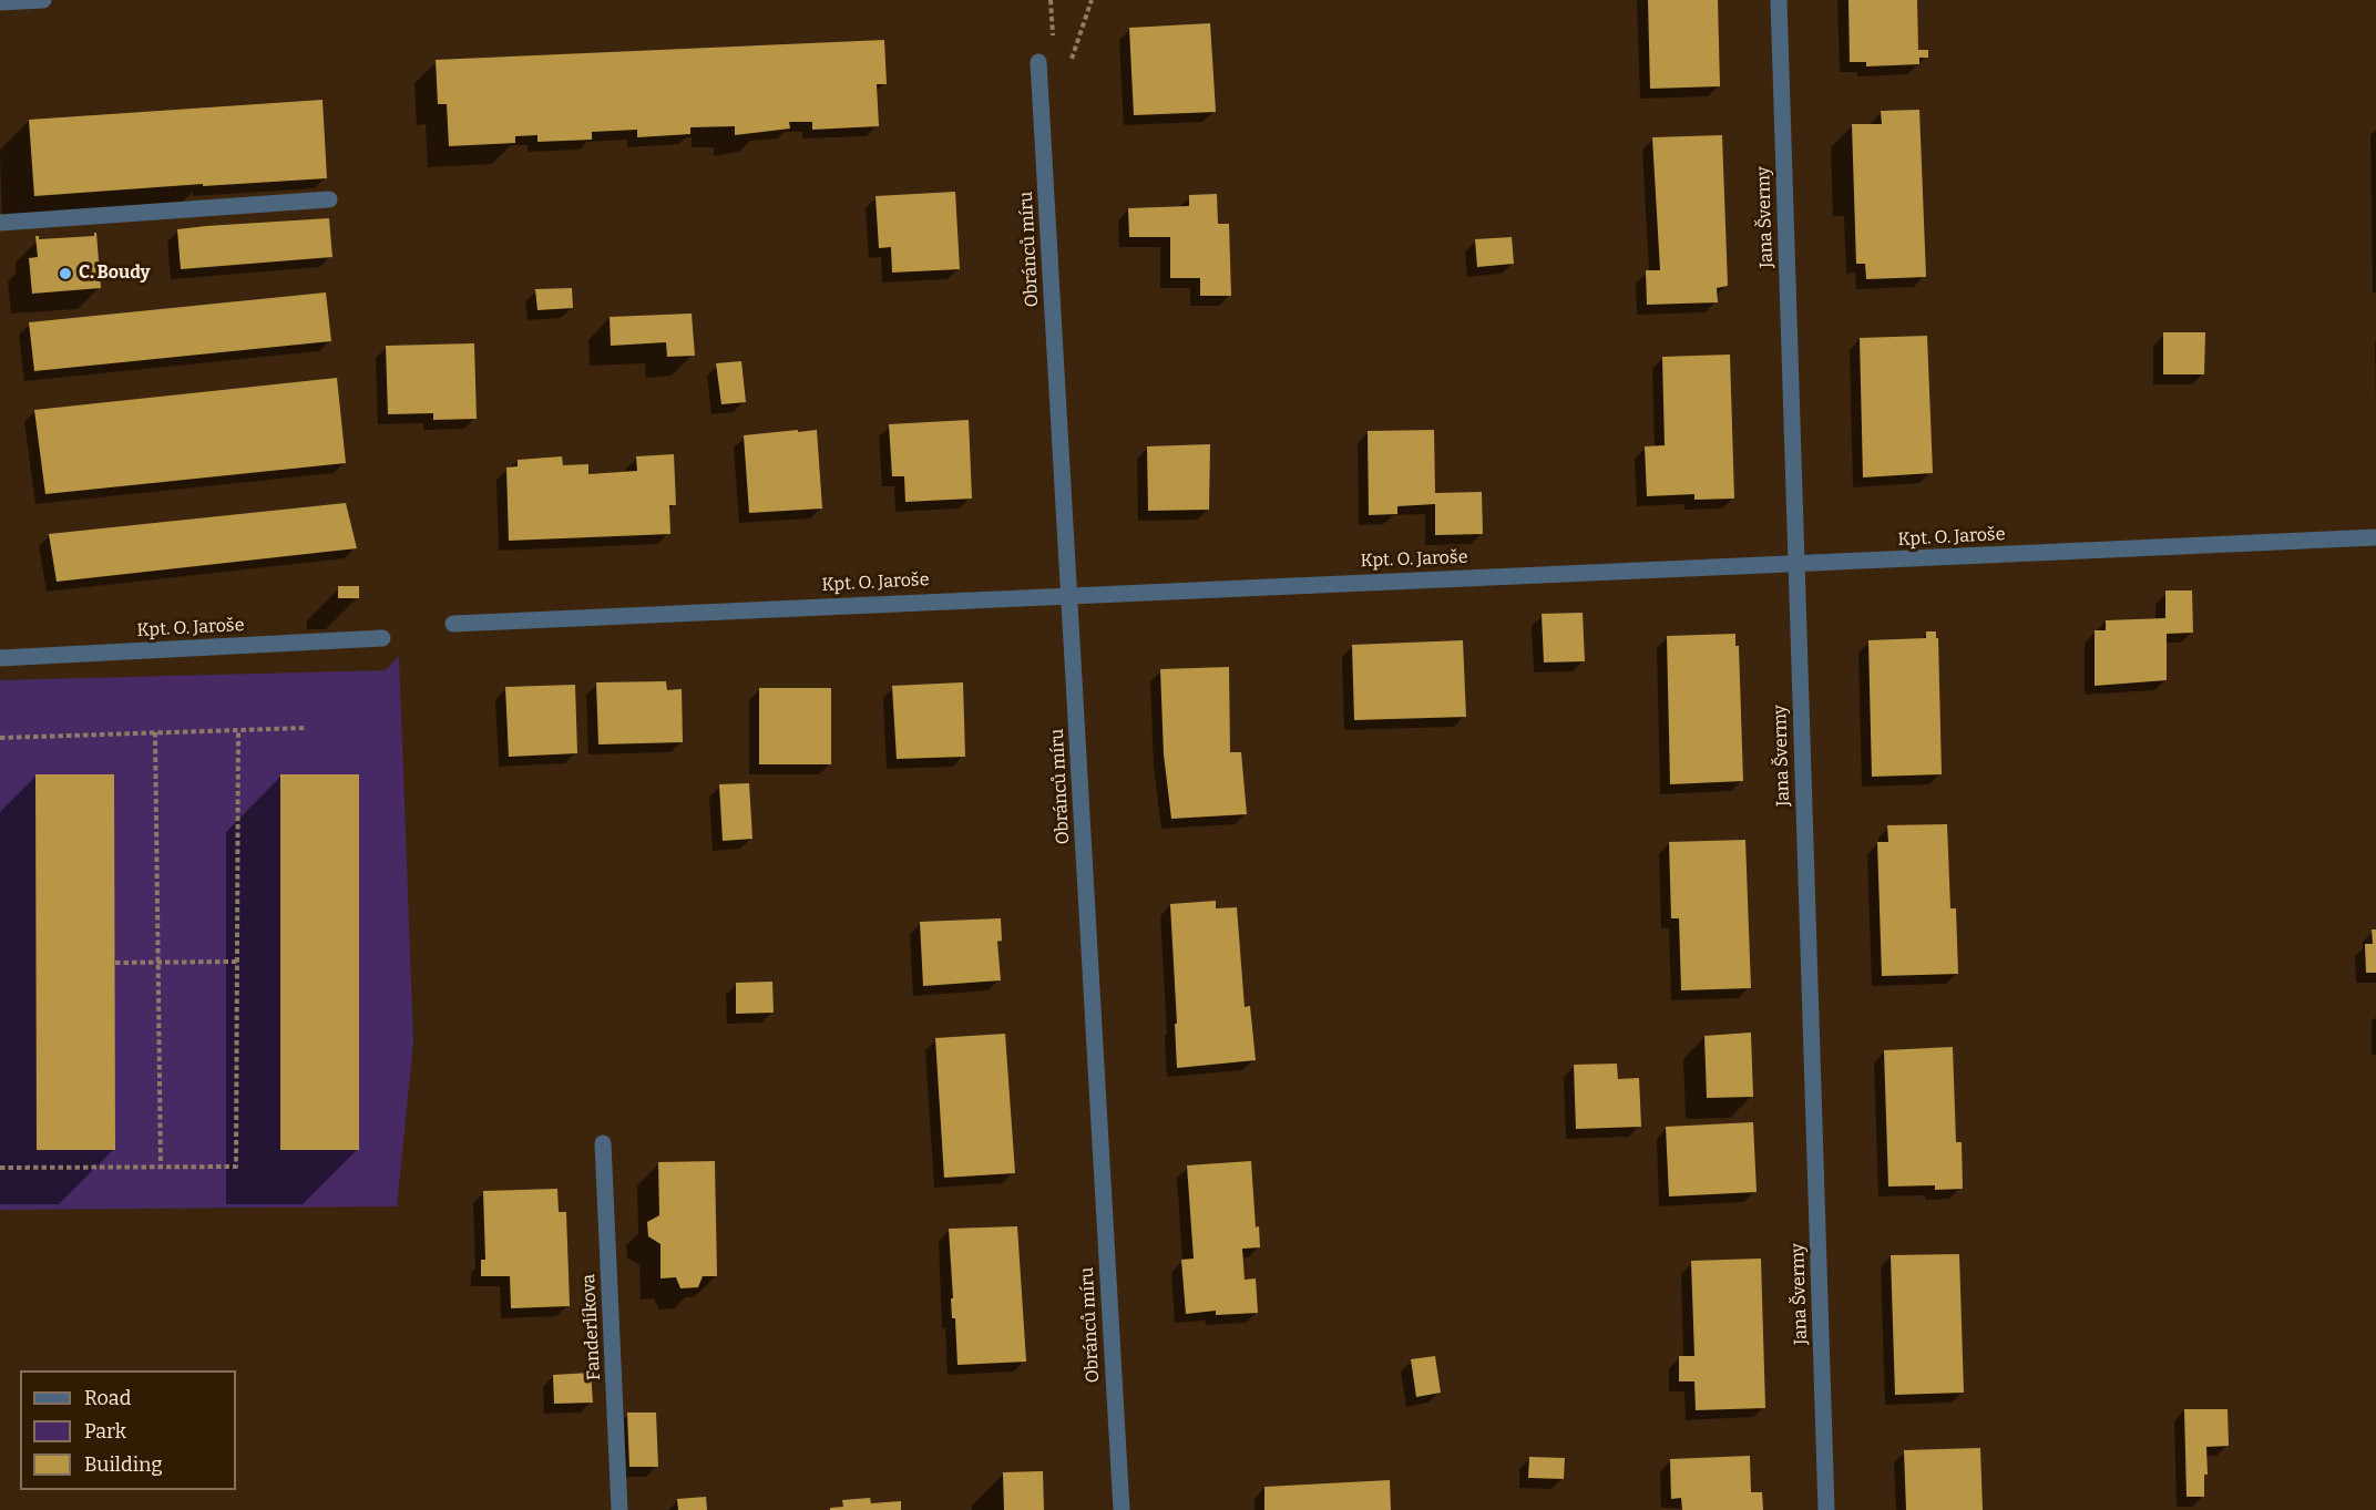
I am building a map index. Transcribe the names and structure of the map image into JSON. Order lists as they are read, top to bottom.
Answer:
{
  "streets": {
    "street": [
      "Jana Švermy",
      "Obránců míru",
      "Kpt. O. Jaroše",
      "Fanderlíkova"
    ]
  },
  "crossings": [
    ["Jana Švermy", "Kpt. O. Jaroše"],
    ["Obránců míru", "Kpt. O. Jaroše"]
  ],
  "places": ["C. Boudy"],
  "legend": ["Road", "Park", "Building"]
}
